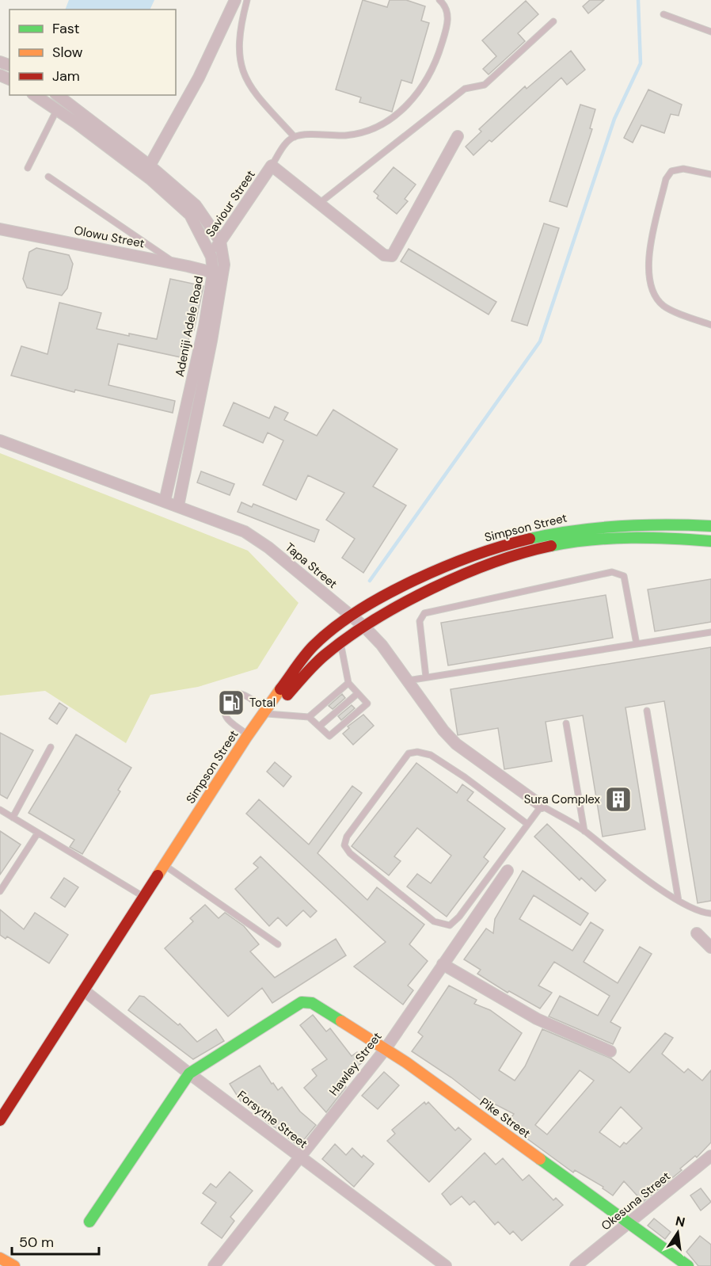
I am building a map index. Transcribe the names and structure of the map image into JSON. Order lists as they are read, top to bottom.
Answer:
{
  "streets": {
    "main road": ["Simpson Street", "Pike Street"],
    "street": [
      "Saviour Street",
      "Olowu Street",
      "Adeniji Adele Road",
      "Tapa Street",
      "Hawley Street",
      "Forsythe Street",
      "Okesuna Street"
    ]
  },
  "crossings": [
    ["Saviour Street", "Adeniji Adele Road"],
    ["Olowu Street", "Adeniji Adele Road"],
    ["Adeniji Adele Road", "Tapa Street"],
    ["Simpson Street", "Tapa Street"],
    ["Simpson Street", "Forsythe Street"],
    ["Hawley Street", "Pike Street"],
    ["Hawley Street", "Forsythe Street"],
    ["Pike Street", "Forsythe Street"],
    ["Pike Street", "Okesuna Street"]
  ],
  "places": {
    "fuel station": ["Total"],
    "building": ["Sura Complex"]
  },
  "legend": ["Fast", "Slow", "Jam"],
  "scale_bar": "50 m",
  "north": "top"
}
